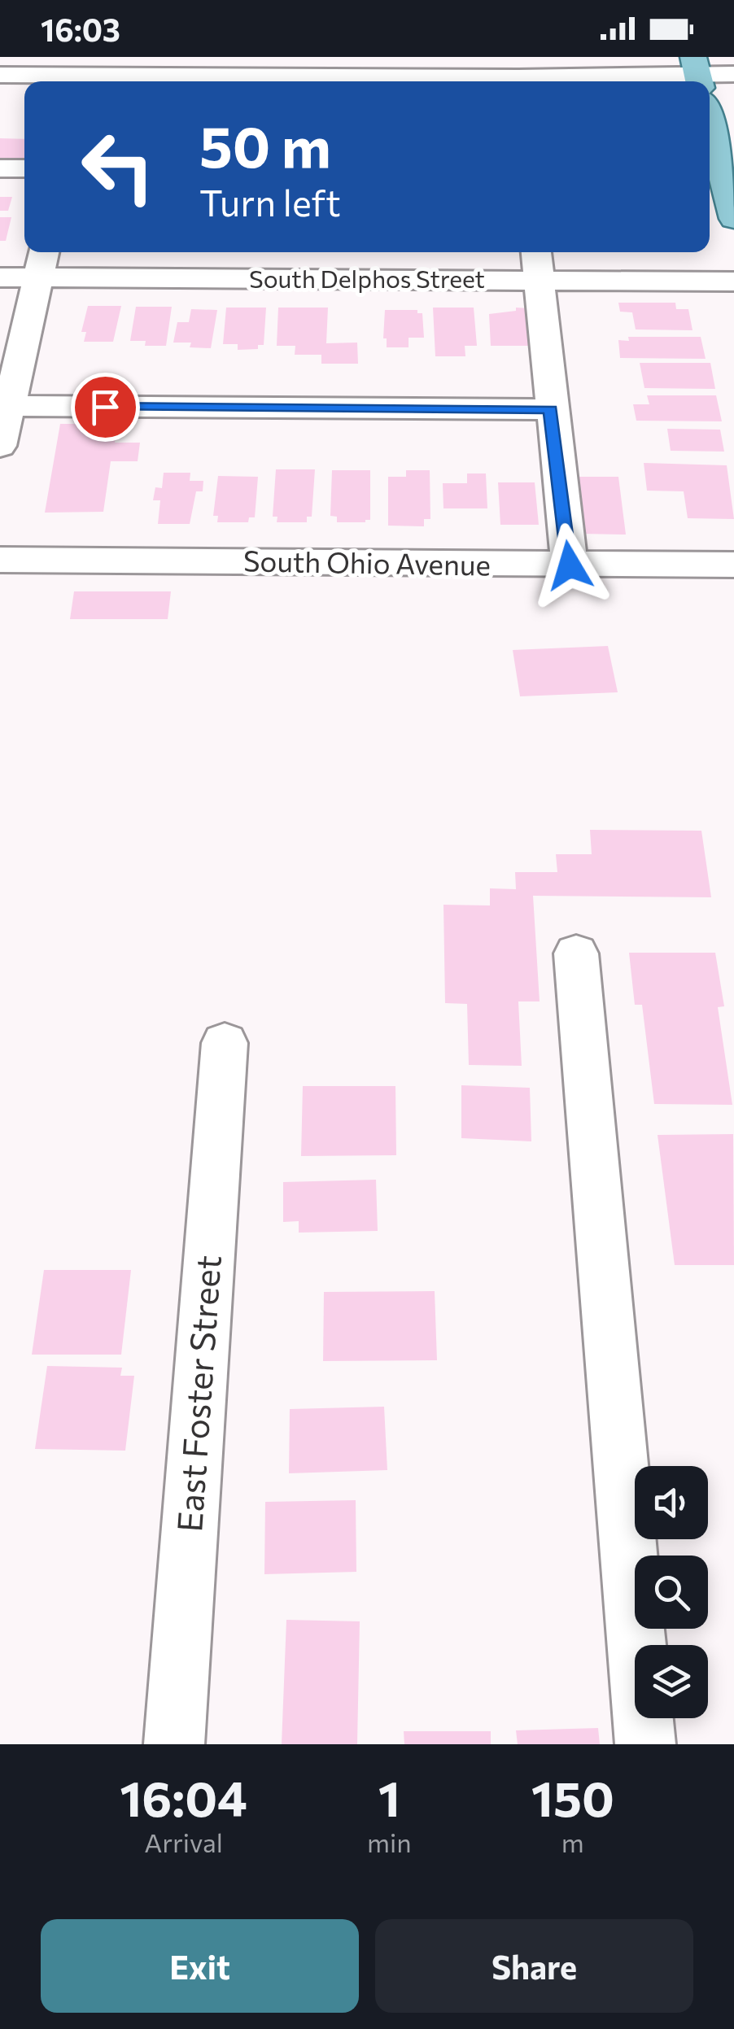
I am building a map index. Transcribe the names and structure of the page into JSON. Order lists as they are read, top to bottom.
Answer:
{
  "streets": {
    "street": ["South Delphos Street", "South Ohio Avenue", "East Foster Street"]
  },
  "page": {
    "status": "16:03",
    "turn": ["50 m", "Turn left"],
    "eta": [
      "16:04",
      "Arrival",
      "1",
      "min",
      "150",
      "m"
    ],
    "buttons": ["Exit", "Share"]
  }
}
